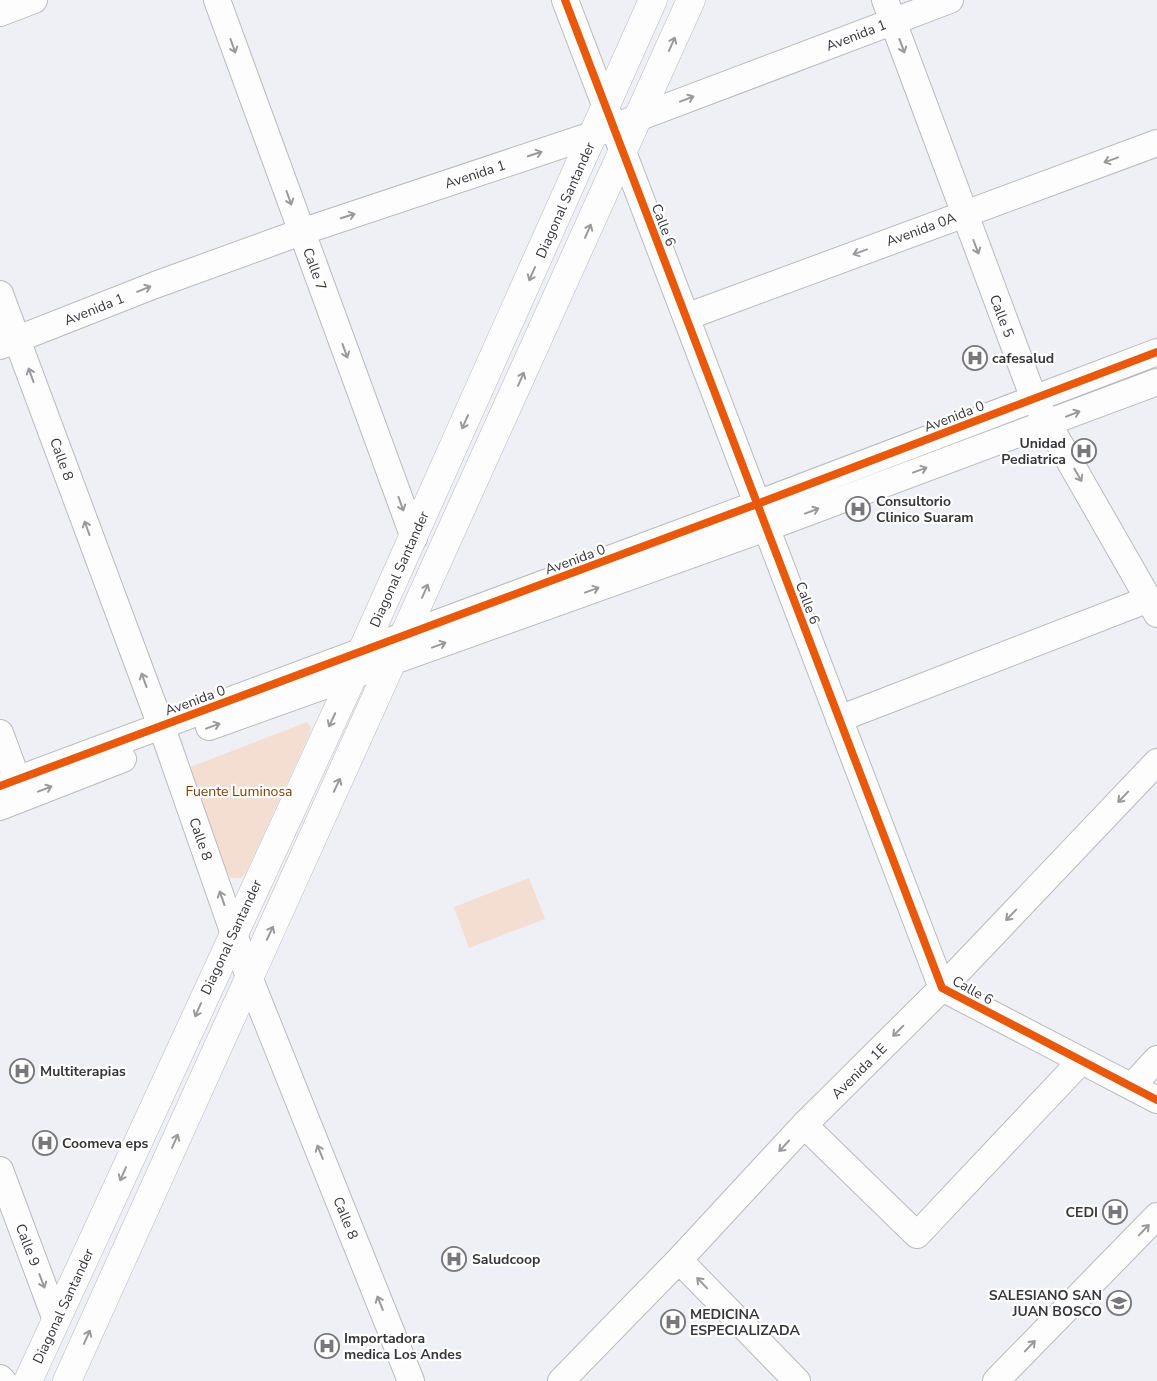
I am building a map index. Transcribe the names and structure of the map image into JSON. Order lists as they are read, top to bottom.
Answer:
{
  "streets": {
    "main road": ["Diagonal Santander"],
    "street": [
      "Avenida 1",
      "Calle 6",
      "Avenida 0A",
      "Calle 7",
      "Calle 5",
      "Avenida 0",
      "Calle 8",
      "Avenida 1E",
      "Calle 9"
    ]
  },
  "crossings": [
    ["Avenida 1", "Diagonal Santander"],
    ["Avenida 1", "Calle 6"],
    ["Avenida 1", "Calle 7"],
    ["Avenida 1", "Calle 5"],
    ["Avenida 1", "Calle 8"],
    ["Diagonal Santander", "Calle 6"],
    ["Diagonal Santander", "Calle 7"],
    ["Diagonal Santander", "Avenida 0"],
    ["Diagonal Santander", "Calle 8"],
    ["Diagonal Santander", "Calle 9"],
    ["Calle 6", "Avenida 0A"],
    ["Calle 6", "Avenida 0"],
    ["Calle 6", "Avenida 1E"],
    ["Avenida 0A", "Calle 5"],
    ["Calle 5", "Avenida 0"],
    ["Avenida 0", "Calle 8"]
  ],
  "one_way": [
    "Avenida 1",
    "Avenida 0A",
    "Calle 7",
    "Calle 5",
    "Calle 8",
    "Avenida 1E",
    "Calle 9"
  ],
  "parks": ["Fuente Luminosa"],
  "places": {
    "hospital": [
      "cafesalud",
      "Unidad Pediatrica",
      "Consultorio Clinico Suaram",
      "Multiterapias",
      "Coomeva eps",
      "CEDI",
      "Saludcoop",
      "MEDICINA ESPECIALIZADA",
      "Importadora medica Los Andes"
    ],
    "school or university": ["SALESIANO SAN JUAN BOSCO"]
  }
}
